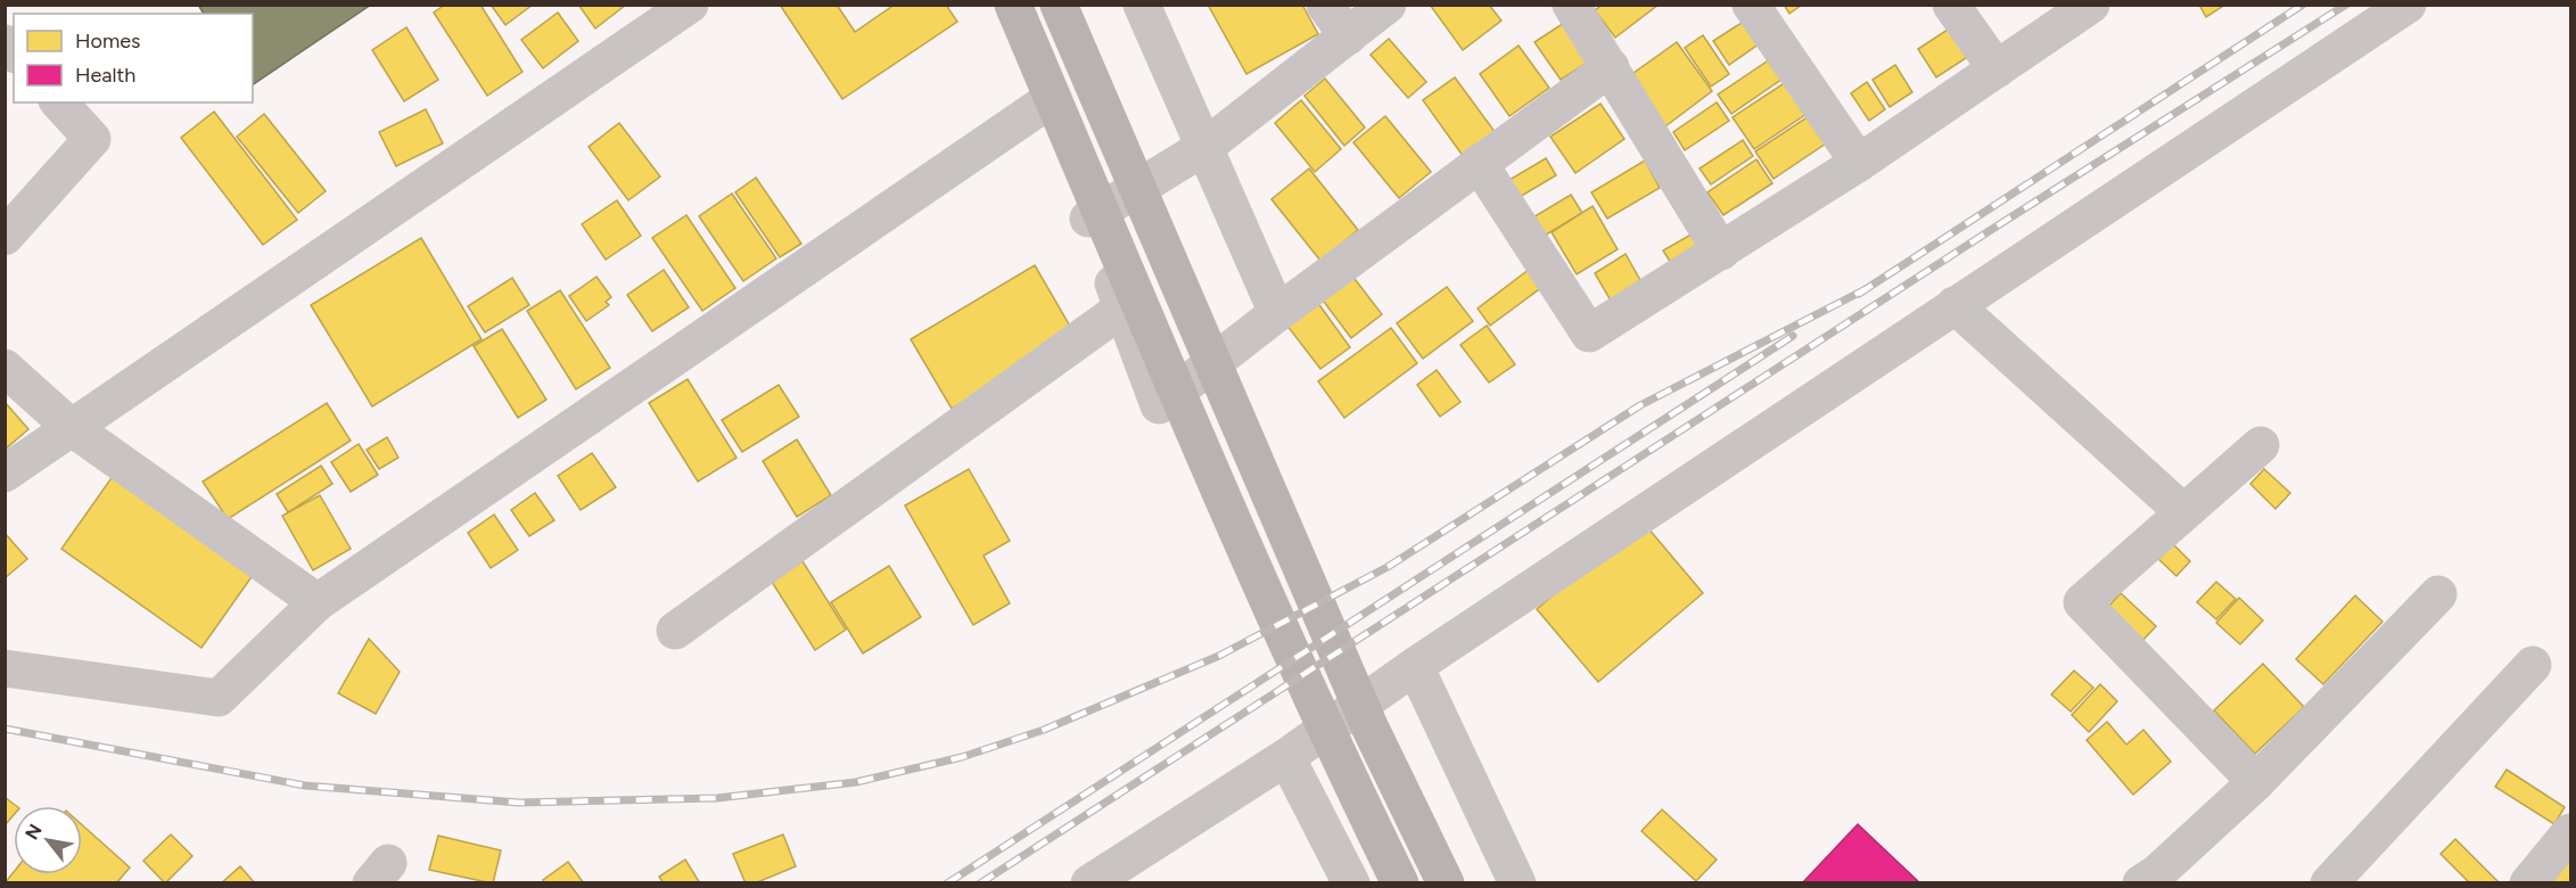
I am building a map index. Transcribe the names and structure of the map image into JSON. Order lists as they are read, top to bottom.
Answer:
{
  "legend": ["Homes", "Health"],
  "north": "top left"
}
